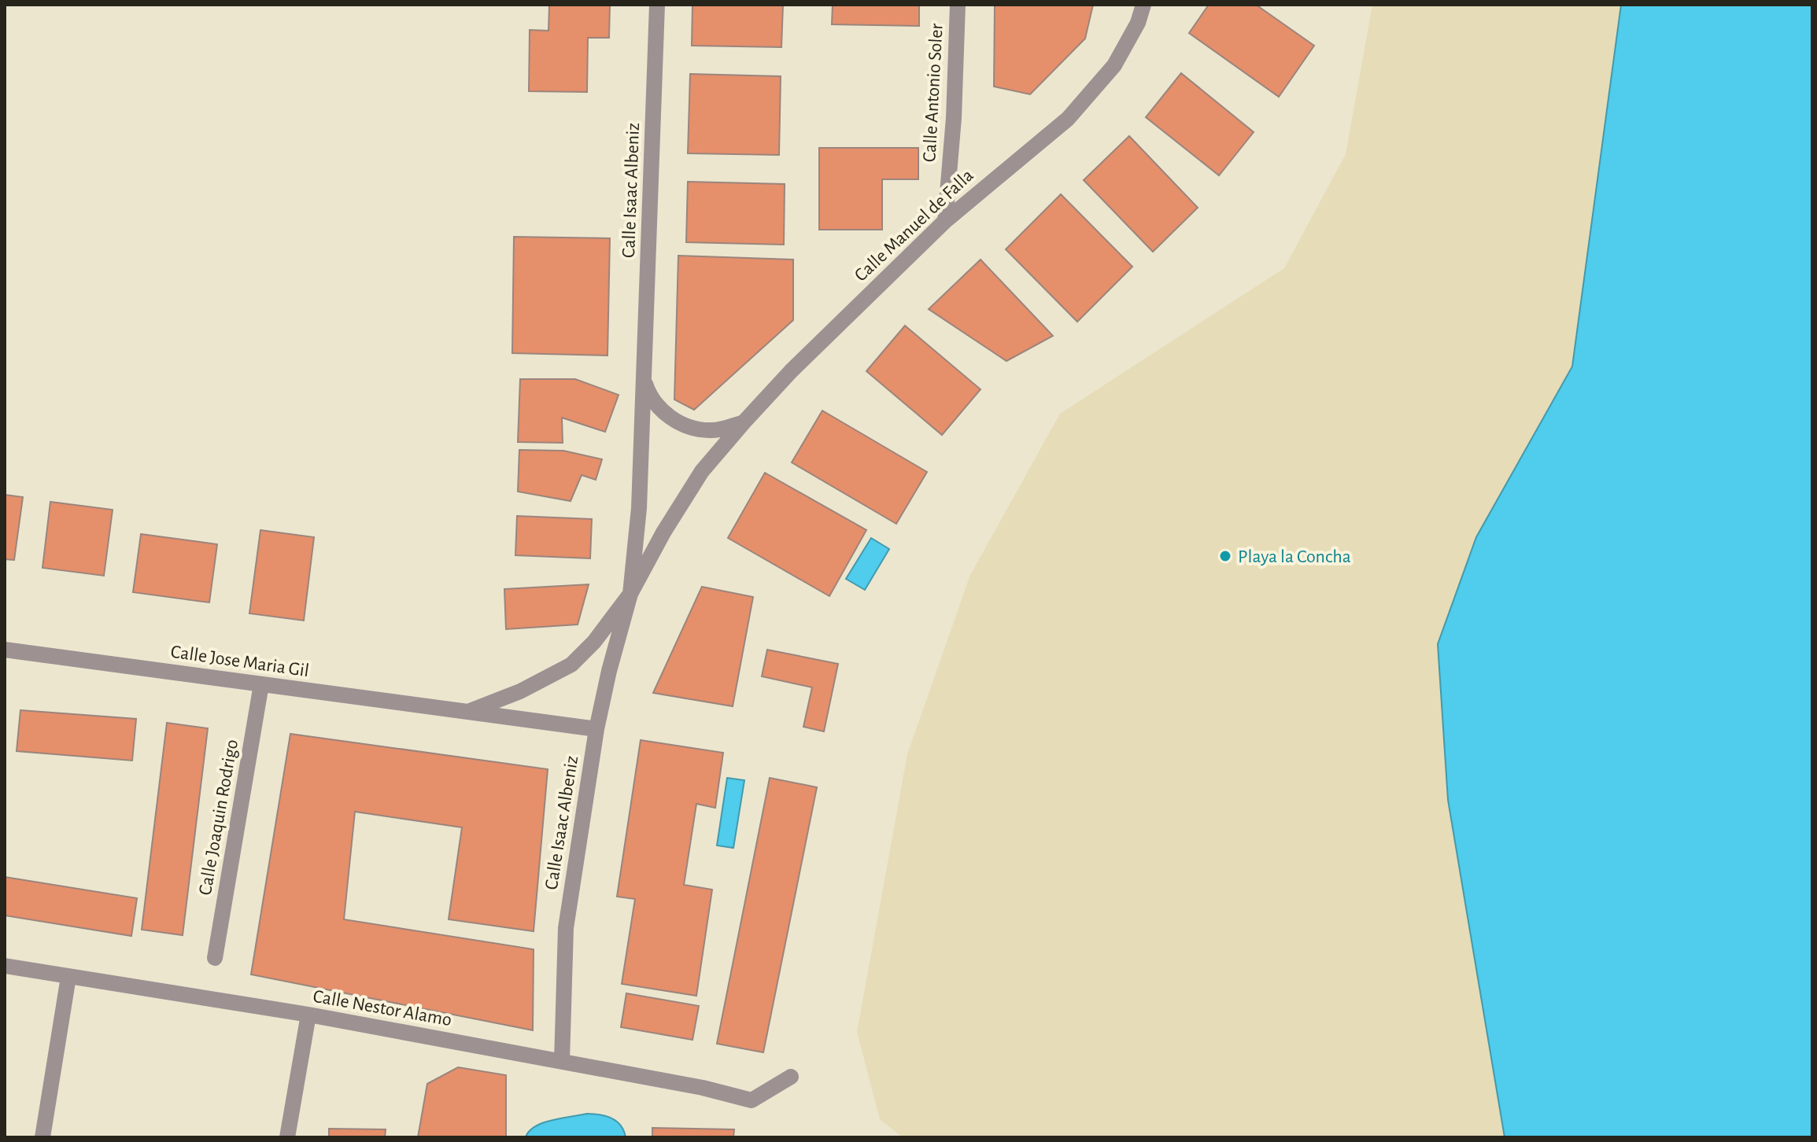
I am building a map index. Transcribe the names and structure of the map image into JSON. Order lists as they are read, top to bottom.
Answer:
{
  "streets": {
    "street": [
      "Calle Antonio Soler",
      "Calle Isaac Albeniz",
      "Calle Manuel de Falla",
      "Calle Jose Maria Gil",
      "Calle Joaquin Rodrigo",
      "Calle Nestor Alamo"
    ]
  },
  "crossings": [
    ["Calle Antonio Soler", "Calle Manuel de Falla"],
    ["Calle Isaac Albeniz", "Calle Manuel de Falla"],
    ["Calle Isaac Albeniz", "Calle Jose Maria Gil"],
    ["Calle Isaac Albeniz", "Calle Nestor Alamo"],
    ["Calle Jose Maria Gil", "Calle Joaquin Rodrigo"]
  ],
  "places": ["Playa la Concha"]
}
